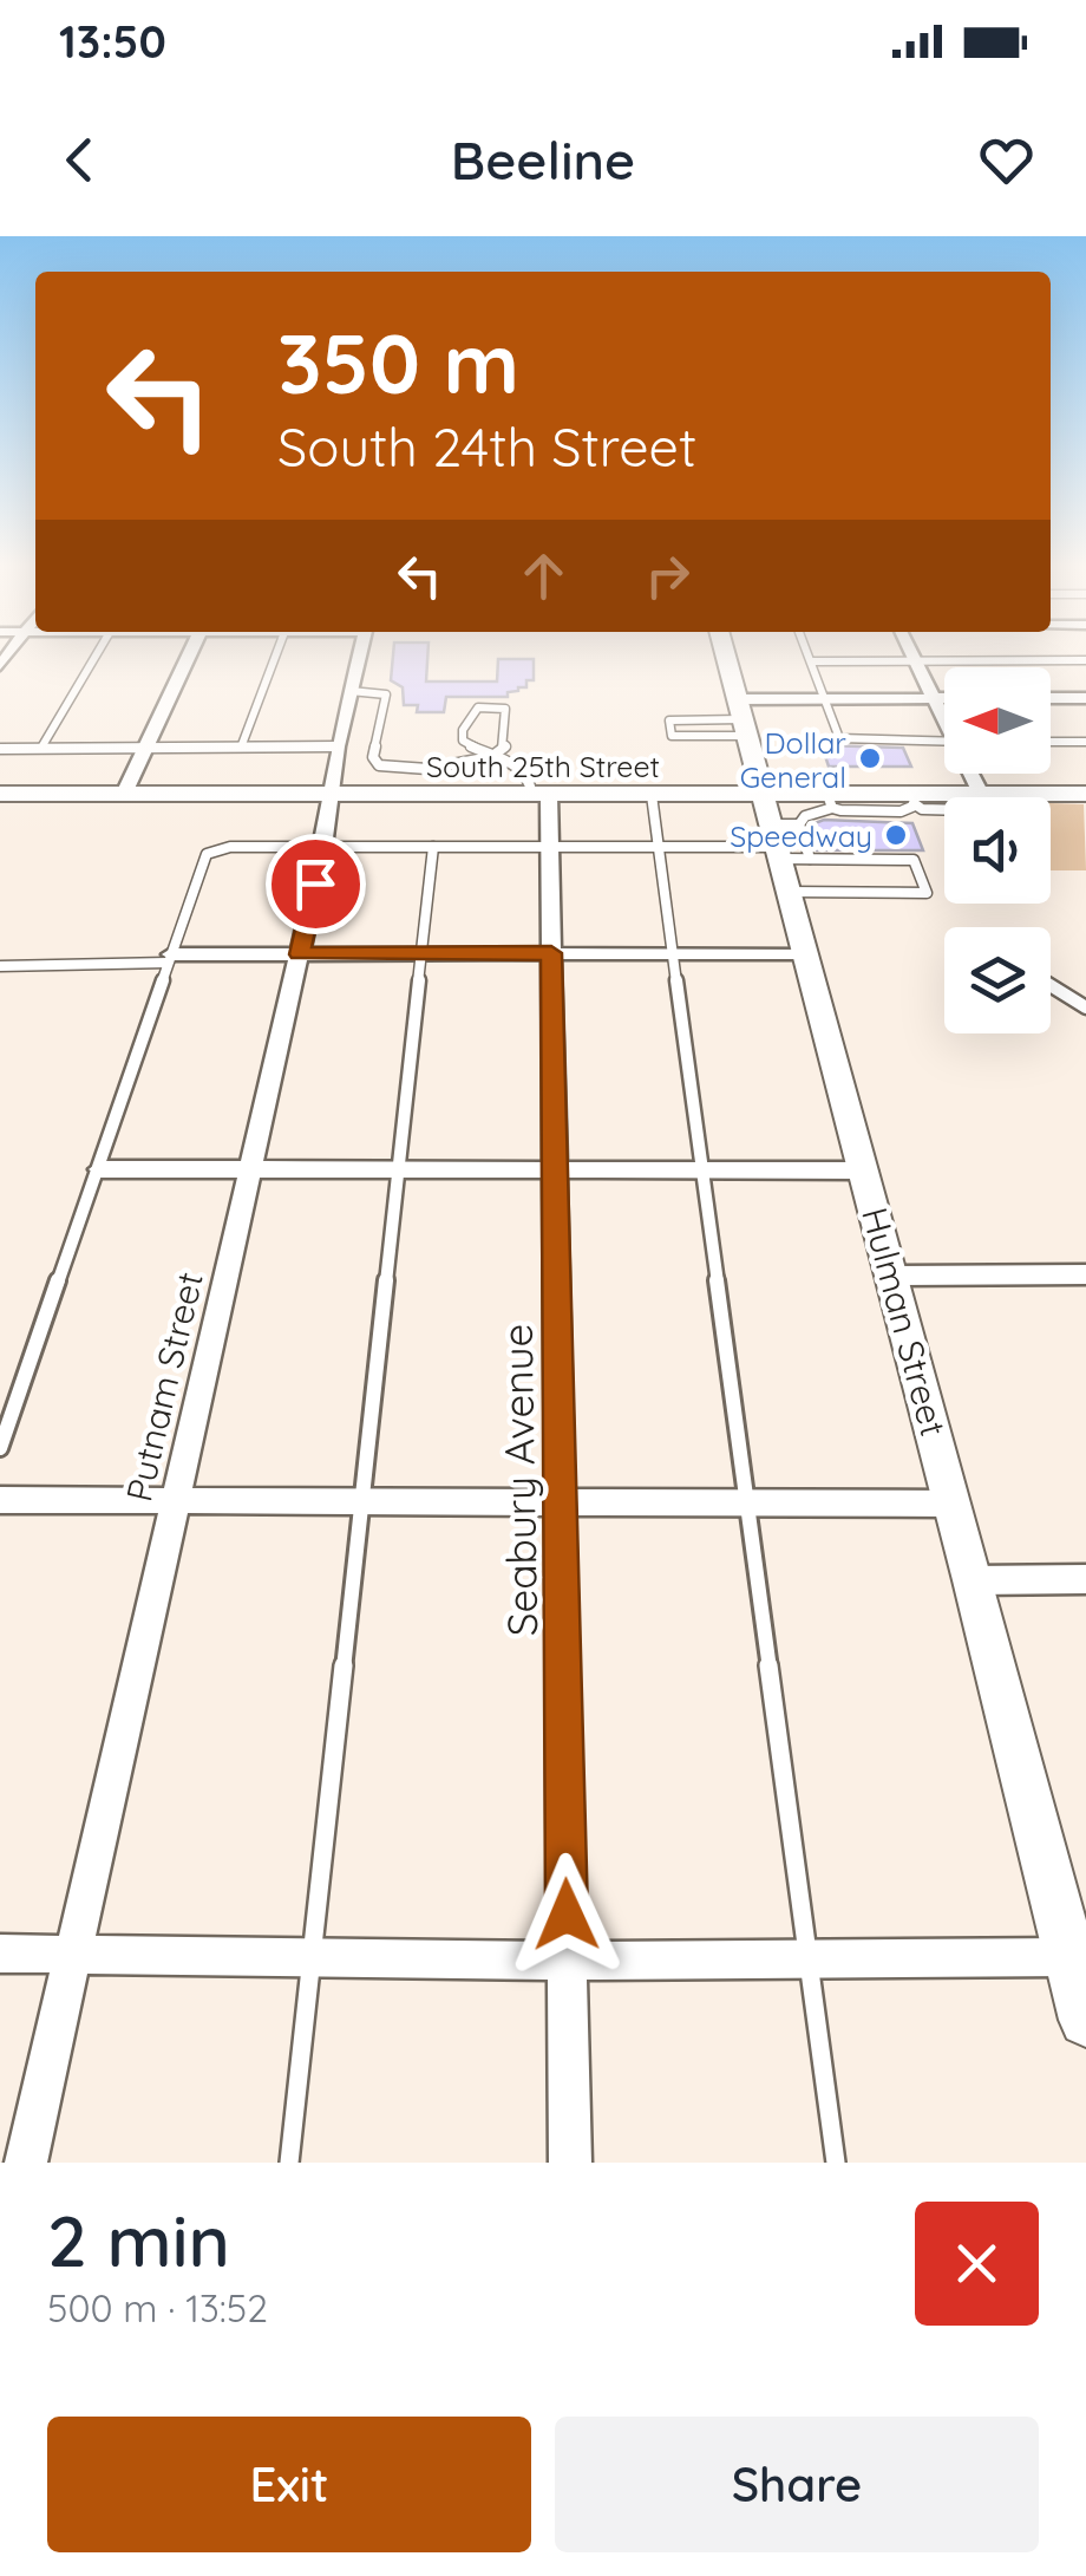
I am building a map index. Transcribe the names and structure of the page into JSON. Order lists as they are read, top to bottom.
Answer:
{
  "streets": {
    "street": [
      "South 25th Street",
      "Hulman Street",
      "Putnam Street",
      "Seabury Avenue"
    ]
  },
  "crossings": [
    ["South 25th Street", "Hulman Street"],
    ["South 25th Street", "Putnam Street"],
    ["South 25th Street", "Seabury Avenue"]
  ],
  "places": ["Dollar General", "Speedway"],
  "north": "left",
  "page": {
    "status": "13:50",
    "header": "Beeline",
    "turn": ["350 m", "South 24th Street"],
    "heading": ["2 min", "500 m · 13:52"],
    "buttons": ["Exit", "Share"]
  }
}
